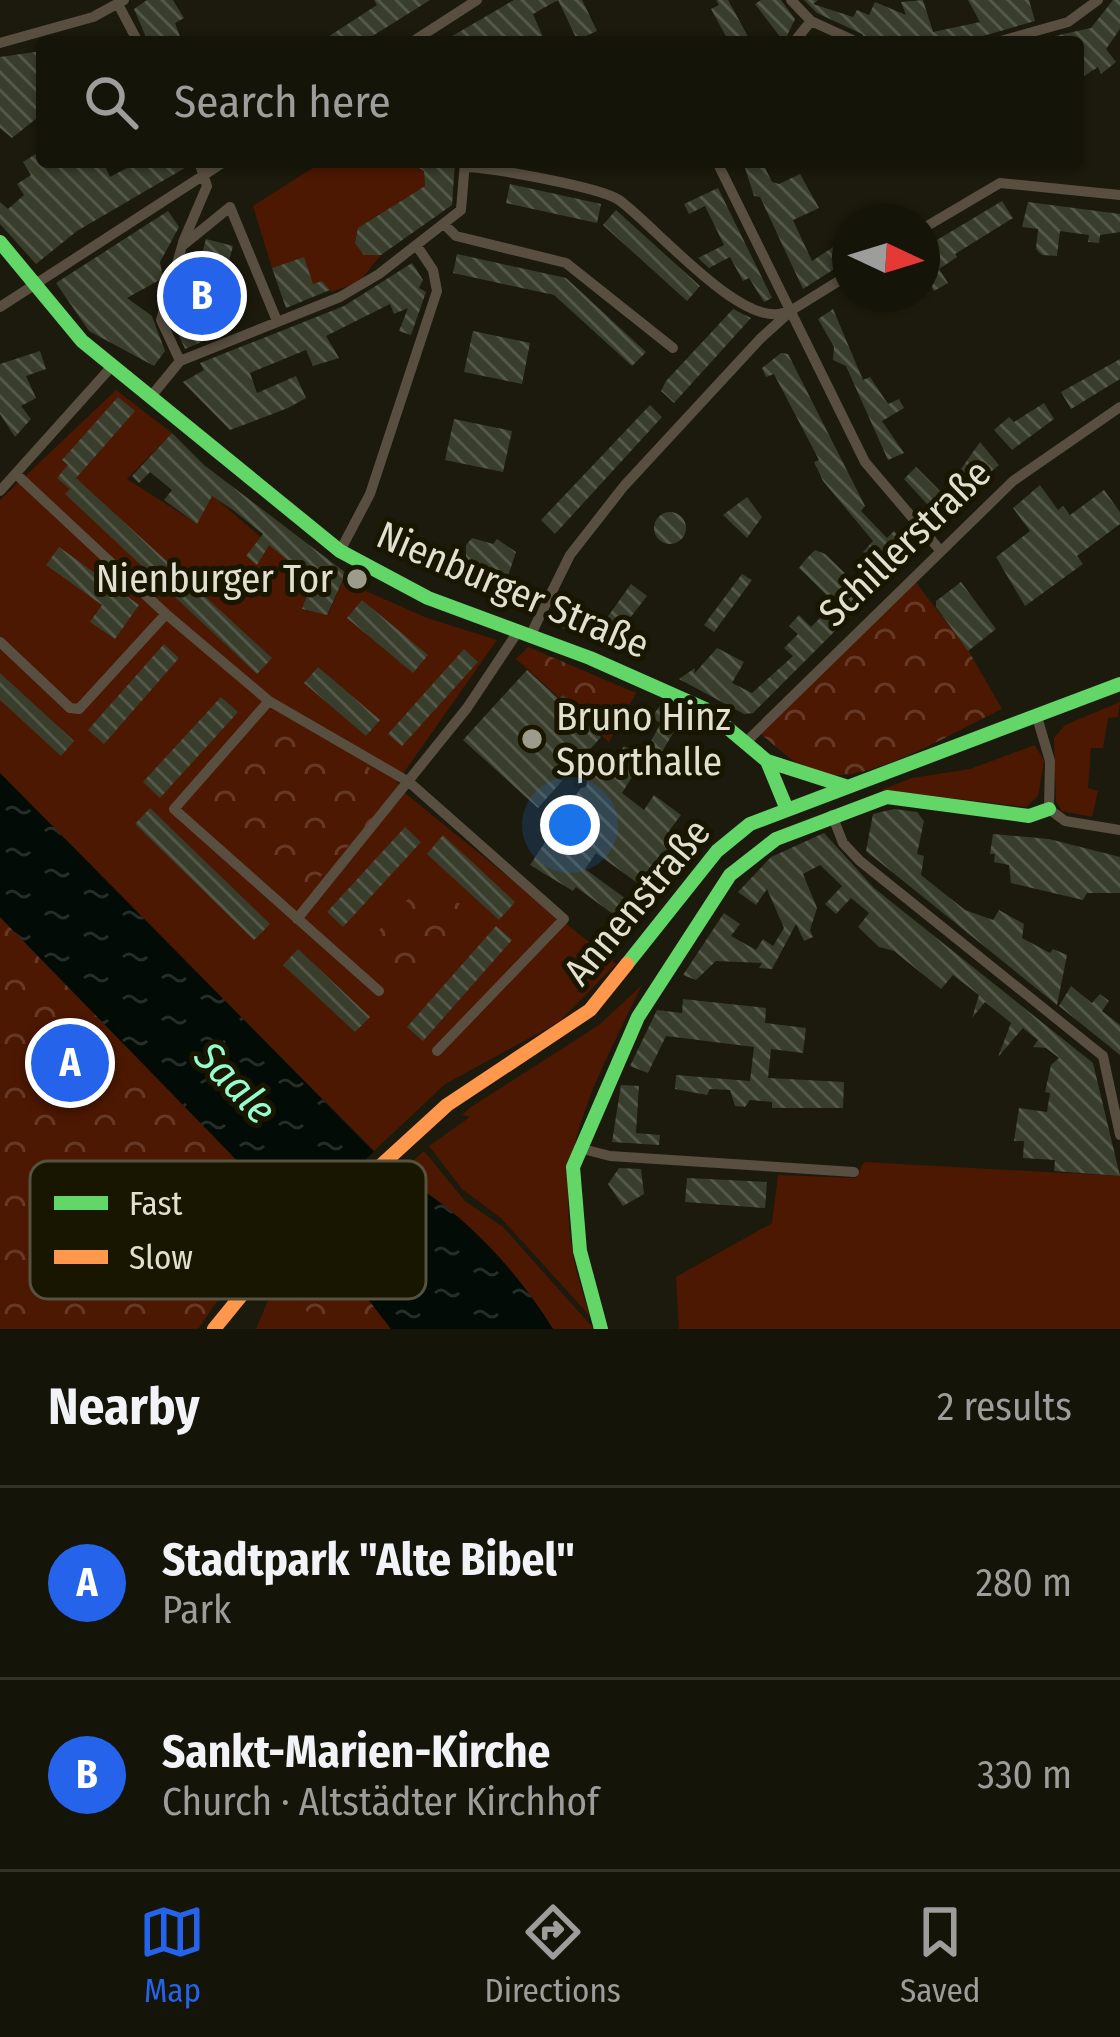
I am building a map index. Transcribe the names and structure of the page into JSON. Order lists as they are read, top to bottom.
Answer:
{
  "streets": {
    "street": ["Schillerstraße", "Nienburger Straße", "Annenstraße"]
  },
  "crossings": [
    ["Schillerstraße", "Nienburger Straße"],
    ["Nienburger Straße", "Annenstraße"]
  ],
  "water": ["Saale"],
  "places": ["Nienburger Tor", "Bruno Hinz Sporthalle"],
  "legend": ["Fast", "Slow"],
  "north": "right",
  "page": {
    "search": "Search here",
    "pins": ["B", "A"],
    "heading": ["Nearby", "2 results"],
    "list": [
      {
        "mark": "A",
        "name": "Stadtpark \"Alte Bibel\"",
        "note": "Park",
        "value": "280 m"
      },
      {
        "mark": "B",
        "name": "Sankt-Marien-Kirche",
        "note": "Church · Altstädter Kirchhof",
        "value": "330 m"
      }
    ],
    "nav": ["Map", "Directions", "Saved"]
  }
}
